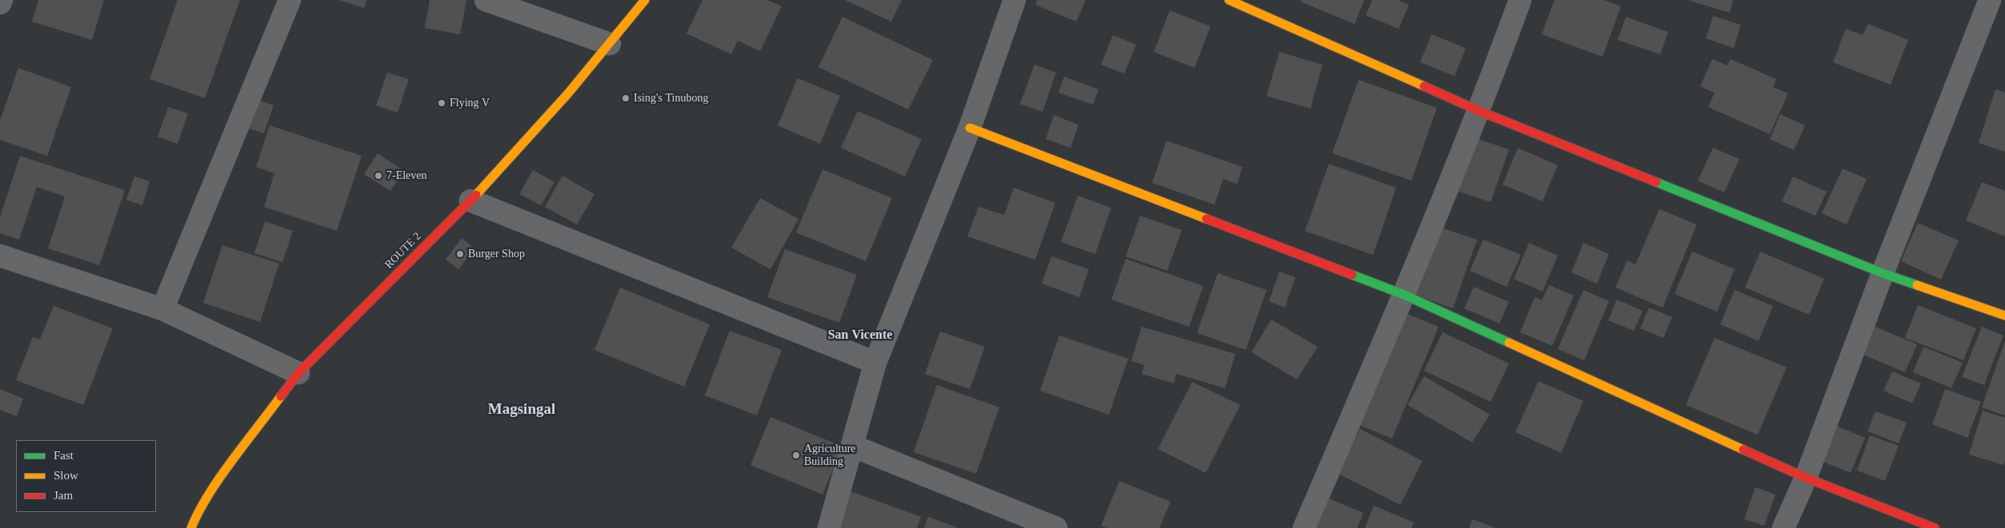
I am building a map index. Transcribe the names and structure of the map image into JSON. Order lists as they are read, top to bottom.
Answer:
{
  "streets": {
    "main road": ["ROUTE 2"]
  },
  "districts": ["San Vicente", "Magsingal"],
  "places": [
    "Ising's Tinubong",
    "Flying V",
    "7-Eleven",
    "Burger Shop",
    "Agriculture Building"
  ],
  "legend": ["Fast", "Slow", "Jam"]
}
